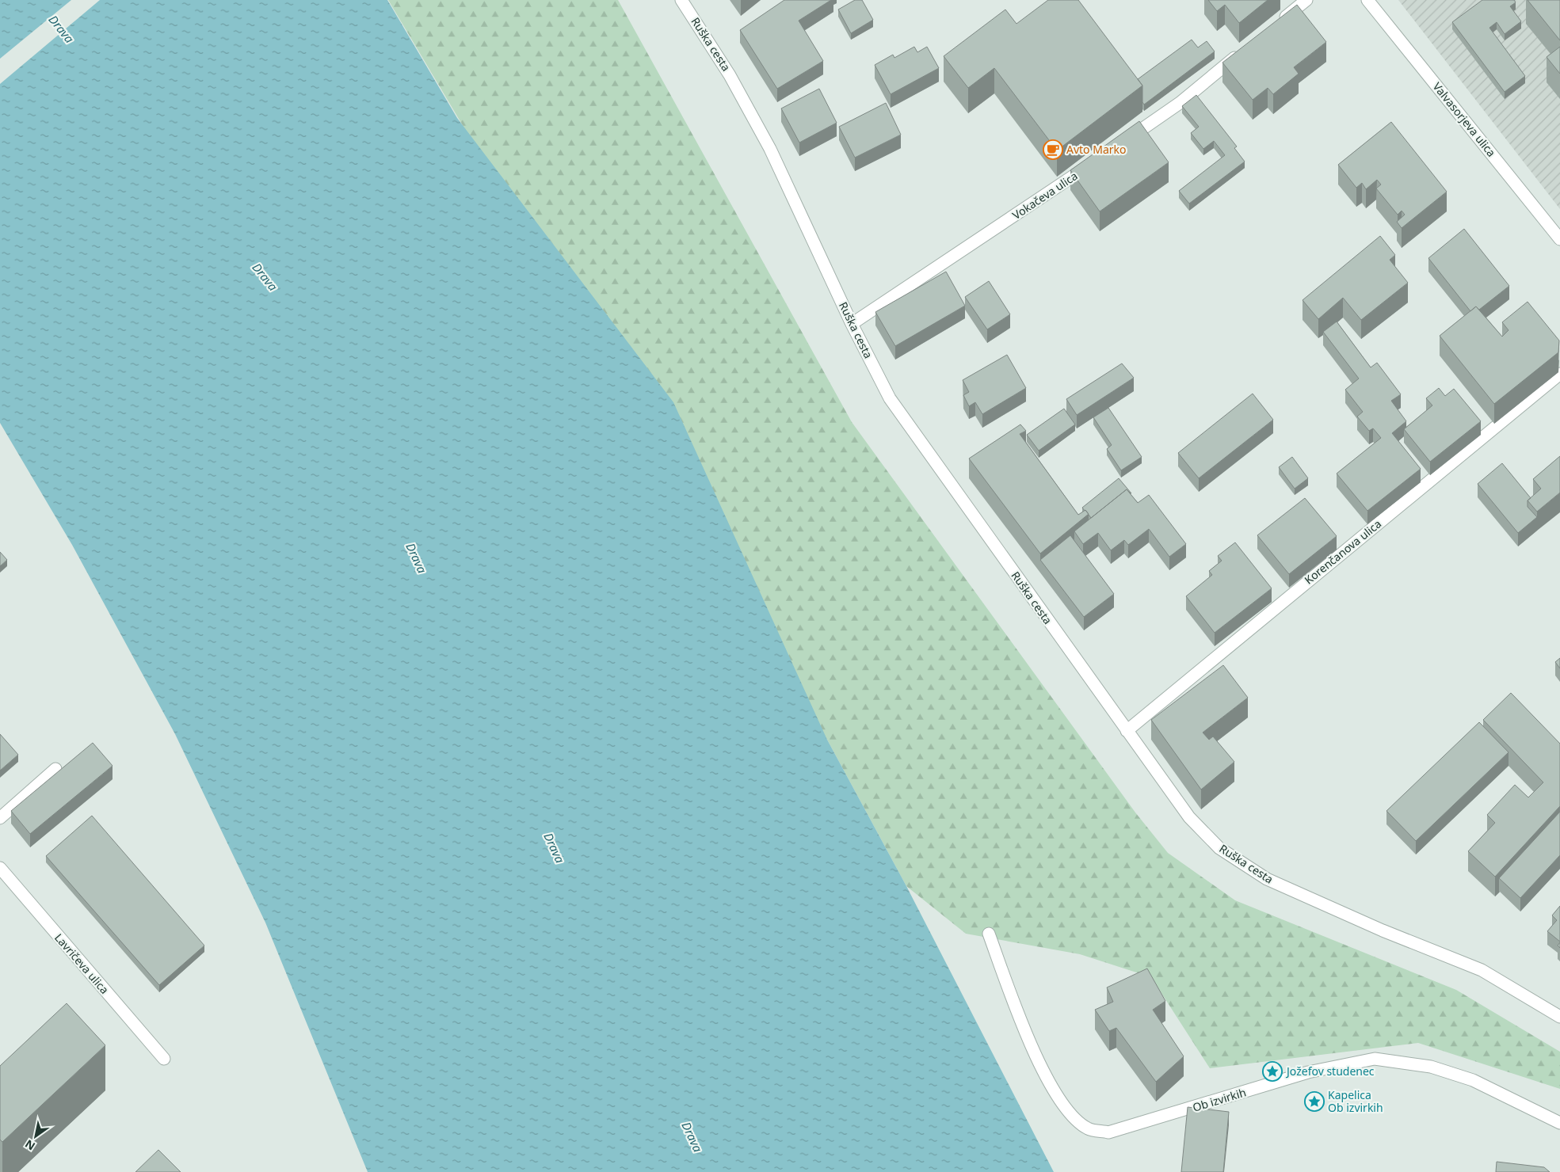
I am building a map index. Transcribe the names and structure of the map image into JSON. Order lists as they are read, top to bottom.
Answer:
{
  "streets": {
    "street": [
      "Ruška cesta",
      "Valvasorjeva ulica",
      "Vokačeva ulica",
      "Korenčanova ulica",
      "Lavričeva ulica",
      "Ob izvirkih"
    ]
  },
  "crossings": [
    ["Ruška cesta", "Vokačeva ulica"],
    ["Ruška cesta", "Korenčanova ulica"]
  ],
  "water": ["Drava"],
  "places": {
    "cafe": ["Avto Marko"],
    "place": ["Jožefov studenec", "Kapelica Ob izvirkih"]
  },
  "north": "bottom left"
}
